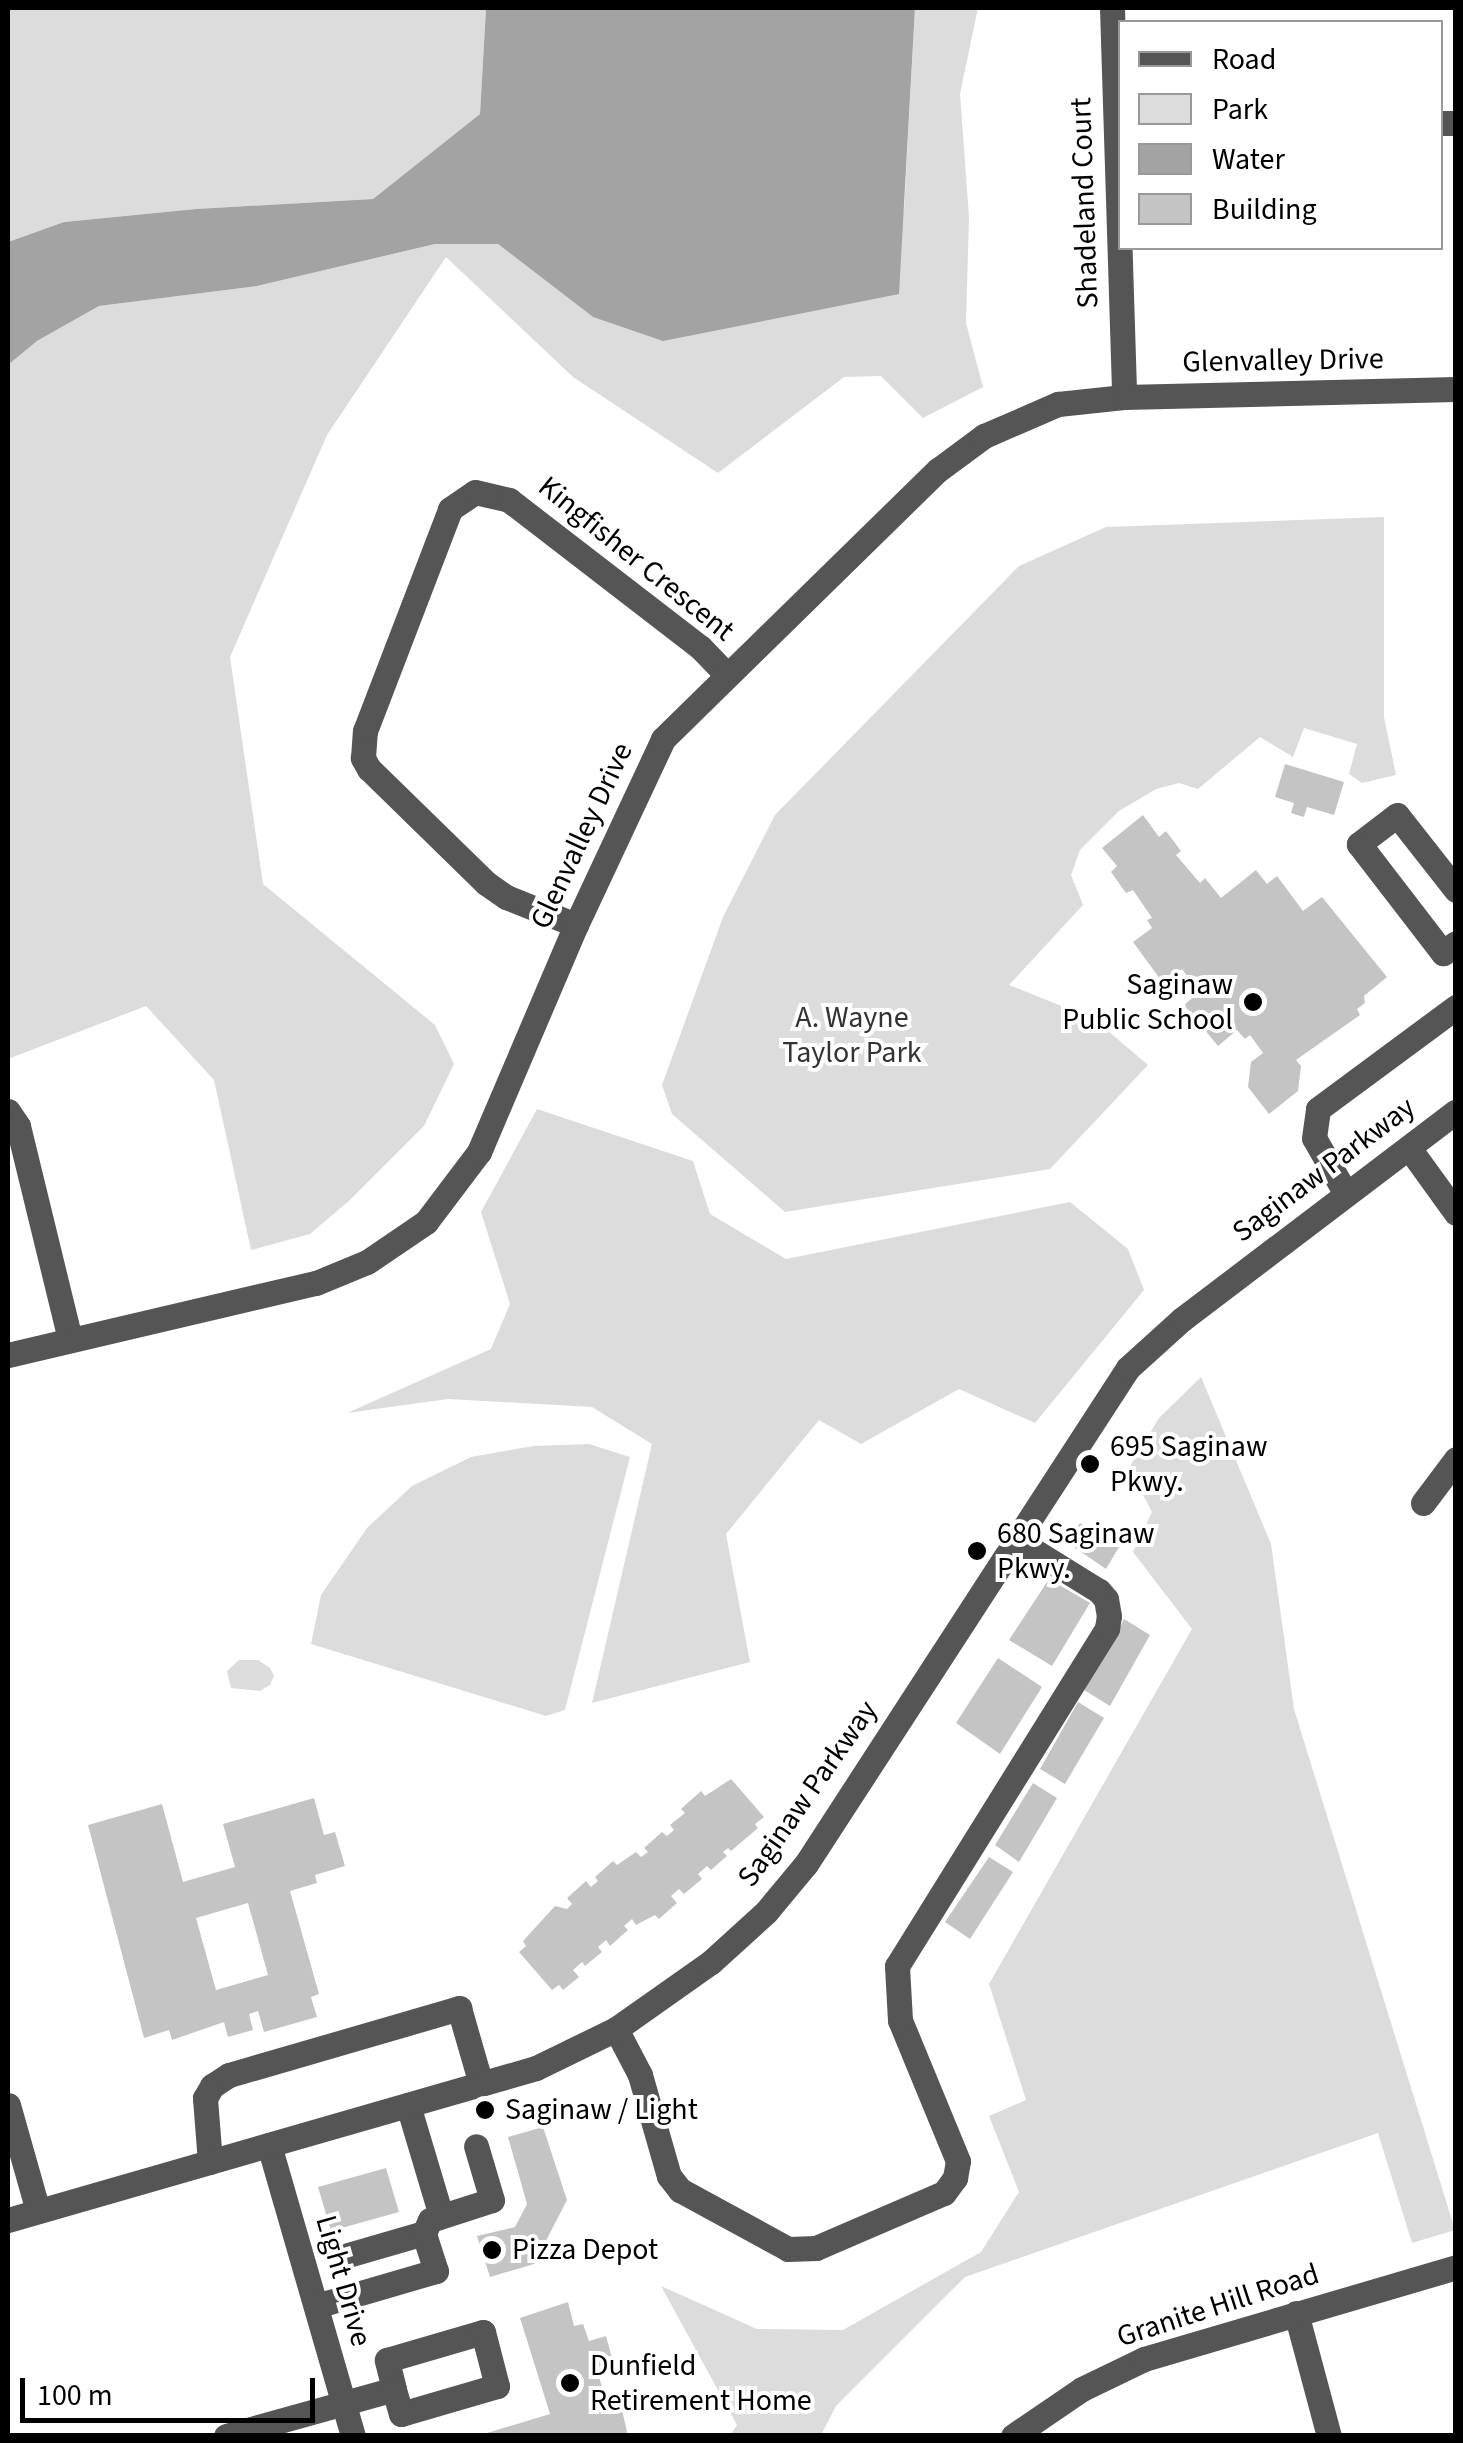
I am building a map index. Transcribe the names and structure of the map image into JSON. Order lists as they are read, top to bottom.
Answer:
{
  "streets": {
    "street": [
      "Shadeland Court",
      "Glenvalley Drive",
      "Kingfisher Crescent",
      "Saginaw Parkway",
      "Light Drive",
      "Granite Hill Road"
    ]
  },
  "crossings": [
    ["Shadeland Court", "Glenvalley Drive"],
    ["Glenvalley Drive", "Kingfisher Crescent"],
    ["Saginaw Parkway", "Light Drive"]
  ],
  "parks": ["A. Wayne Taylor Park"],
  "places": [
    "Saginaw Public School",
    "695 Saginaw Pkwy.",
    "680 Saginaw Pkwy.",
    "Saginaw / Light",
    "Pizza Depot",
    "Dunfield Retirement Home"
  ],
  "legend": [
    "Road",
    "Park",
    "Water",
    "Building"
  ],
  "scale_bar": "100 m"
}
